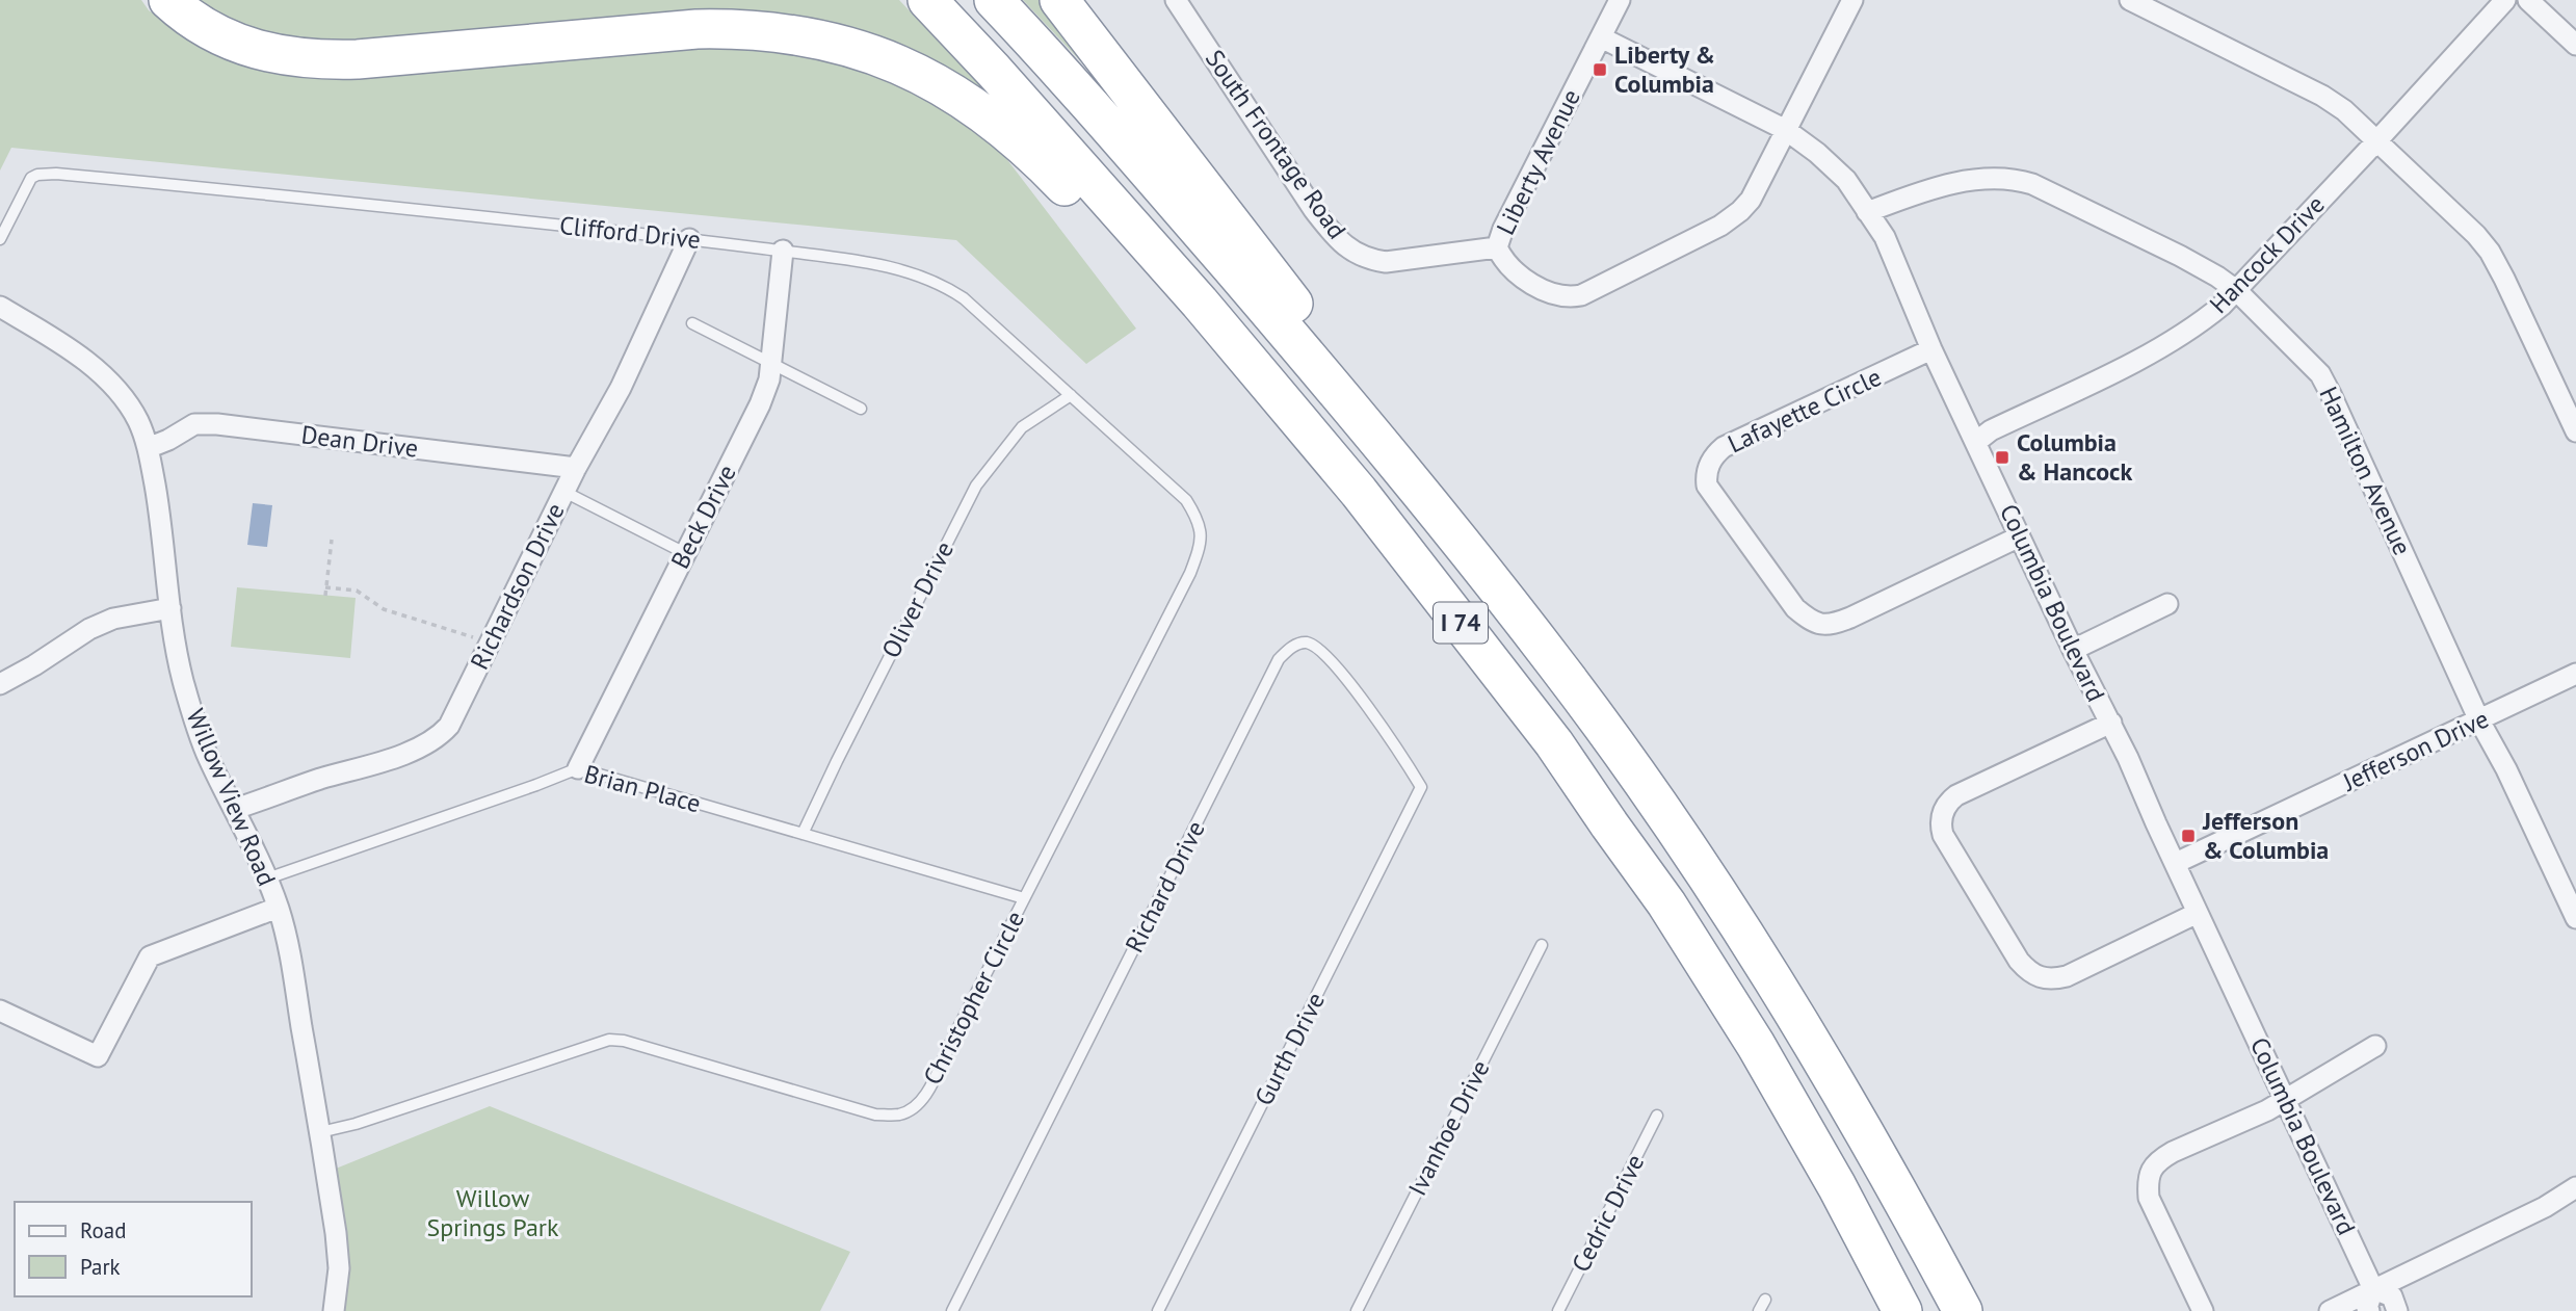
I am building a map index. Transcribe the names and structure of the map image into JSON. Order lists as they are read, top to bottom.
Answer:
{
  "streets": {
    "highway": ["I 74"],
    "street": [
      "South Frontage Road",
      "Liberty Avenue",
      "Hancock Drive",
      "Lafayette Circle",
      "Dean Drive",
      "Hamilton Avenue",
      "Beck Drive",
      "Richardson Drive",
      "Columbia Boulevard",
      "Jefferson Drive",
      "Willow View Road"
    ],
    "lane": [
      "Clifford Drive",
      "Oliver Drive",
      "Brian Place",
      "Richard Drive",
      "Christopher Circle",
      "Gurth Drive",
      "Ivanhoe Drive",
      "Cedric Drive"
    ]
  },
  "crossings": [
    ["South Frontage Road", "Liberty Avenue"],
    ["Liberty Avenue", "Columbia Boulevard"],
    ["Clifford Drive", "Beck Drive"],
    ["Clifford Drive", "Richardson Drive"],
    ["Clifford Drive", "Oliver Drive"],
    ["Clifford Drive", "Christopher Circle"],
    ["Hancock Drive", "Hamilton Avenue"],
    ["Hancock Drive", "Columbia Boulevard"],
    ["Lafayette Circle", "Columbia Boulevard"],
    ["Dean Drive", "Richardson Drive"],
    ["Dean Drive", "Willow View Road"],
    ["Hamilton Avenue", "Columbia Boulevard"],
    ["Hamilton Avenue", "Jefferson Drive"],
    ["Beck Drive", "Brian Place"],
    ["Richardson Drive", "Willow View Road"],
    ["Oliver Drive", "Brian Place"],
    ["Columbia Boulevard", "Jefferson Drive"],
    ["Brian Place", "Willow View Road"],
    ["Brian Place", "Christopher Circle"],
    ["Willow View Road", "Christopher Circle"],
    ["Richard Drive", "Gurth Drive"]
  ],
  "parks": ["Willow Springs Park"],
  "places": {
    "transit": ["Liberty & Columbia", "Columbia & Hancock", "Jefferson & Columbia"]
  },
  "legend": ["Road", "Park"]
}
